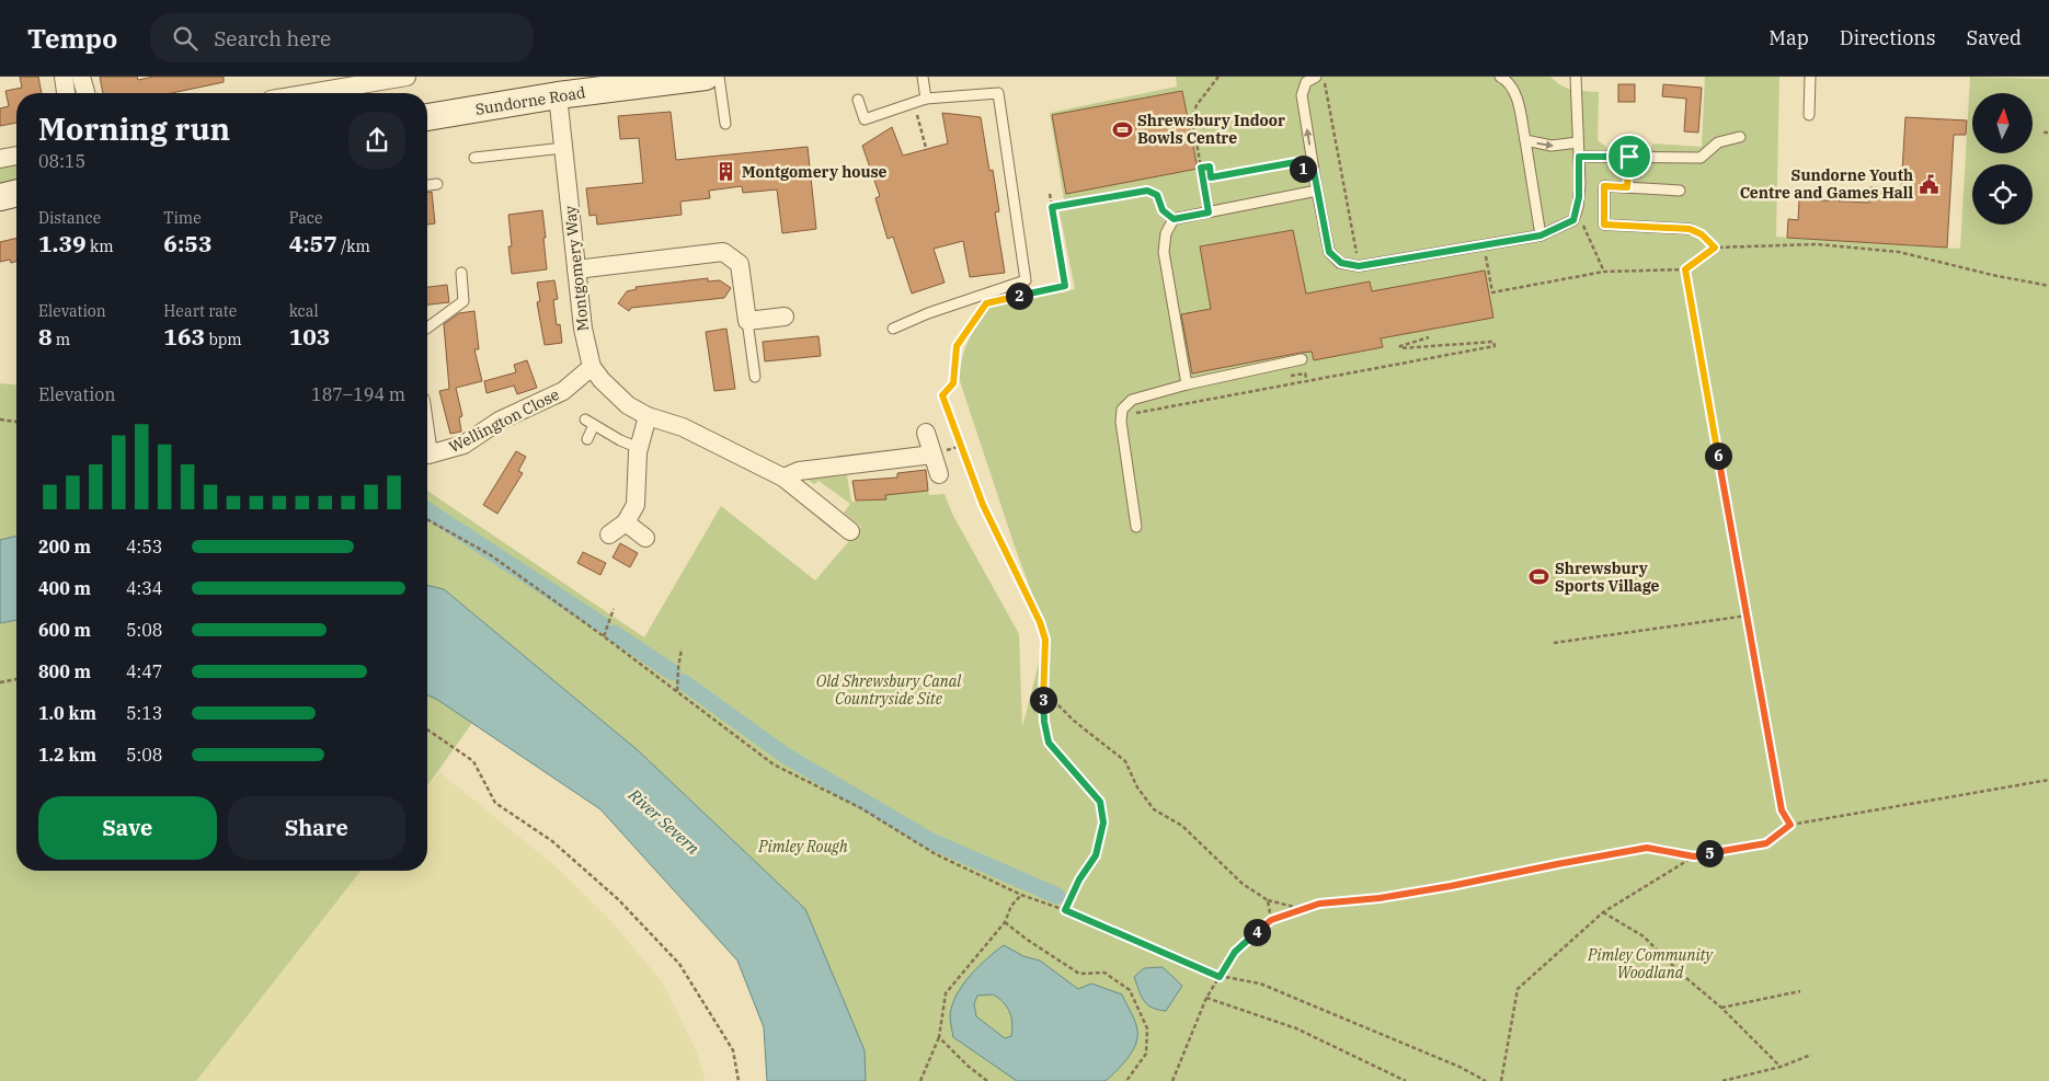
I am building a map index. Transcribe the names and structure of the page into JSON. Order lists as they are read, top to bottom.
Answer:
{
  "streets": {
    "main road": ["Sundorne Road"],
    "street": ["Montgomery Way", "Wellington Close"]
  },
  "crossings": [
    ["Sundorne Road", "Montgomery Way"],
    ["Montgomery Way", "Wellington Close"]
  ],
  "water": ["River Severn"],
  "parks": ["Old Shrewsbury Canal Countryside Site", "Pimley Rough", "Pimley Community Woodland"],
  "places": {
    "sports": ["Shrewsbury Indoor Bowls Centre", "Shrewsbury Sports Village"],
    "building": ["Montgomery house"],
    "public building": ["Sundorne Youth Centre and Games Hall"]
  },
  "north": "top",
  "page": {
    "header": "Tempo",
    "search": "Search here",
    "nav": ["Map", "Directions", "Saved"],
    "heading": ["Morning run", "08:15"],
    "pins": [
      "1",
      "2",
      "6",
      "3",
      "5",
      "4"
    ],
    "stats": [
      ["Distance", "1.39 km"],
      ["Time", "6:53"],
      ["Pace", "4:57 /km"],
      ["Elevation", "8 m"],
      ["Heart rate", "163 bpm"],
      ["kcal", "103"]
    ],
    "chart": ["Elevation", "187–194 m"],
    "list": [
      {
        "name": "200 m",
        "note": "4:53"
      },
      {
        "name": "400 m",
        "note": "4:34"
      },
      {
        "name": "600 m",
        "note": "5:08"
      },
      {
        "name": "800 m",
        "note": "4:47"
      },
      {
        "name": "1.0 km",
        "note": "5:13"
      },
      {
        "name": "1.2 km",
        "note": "5:08"
      }
    ],
    "buttons": ["Save", "Share"]
  }
}
